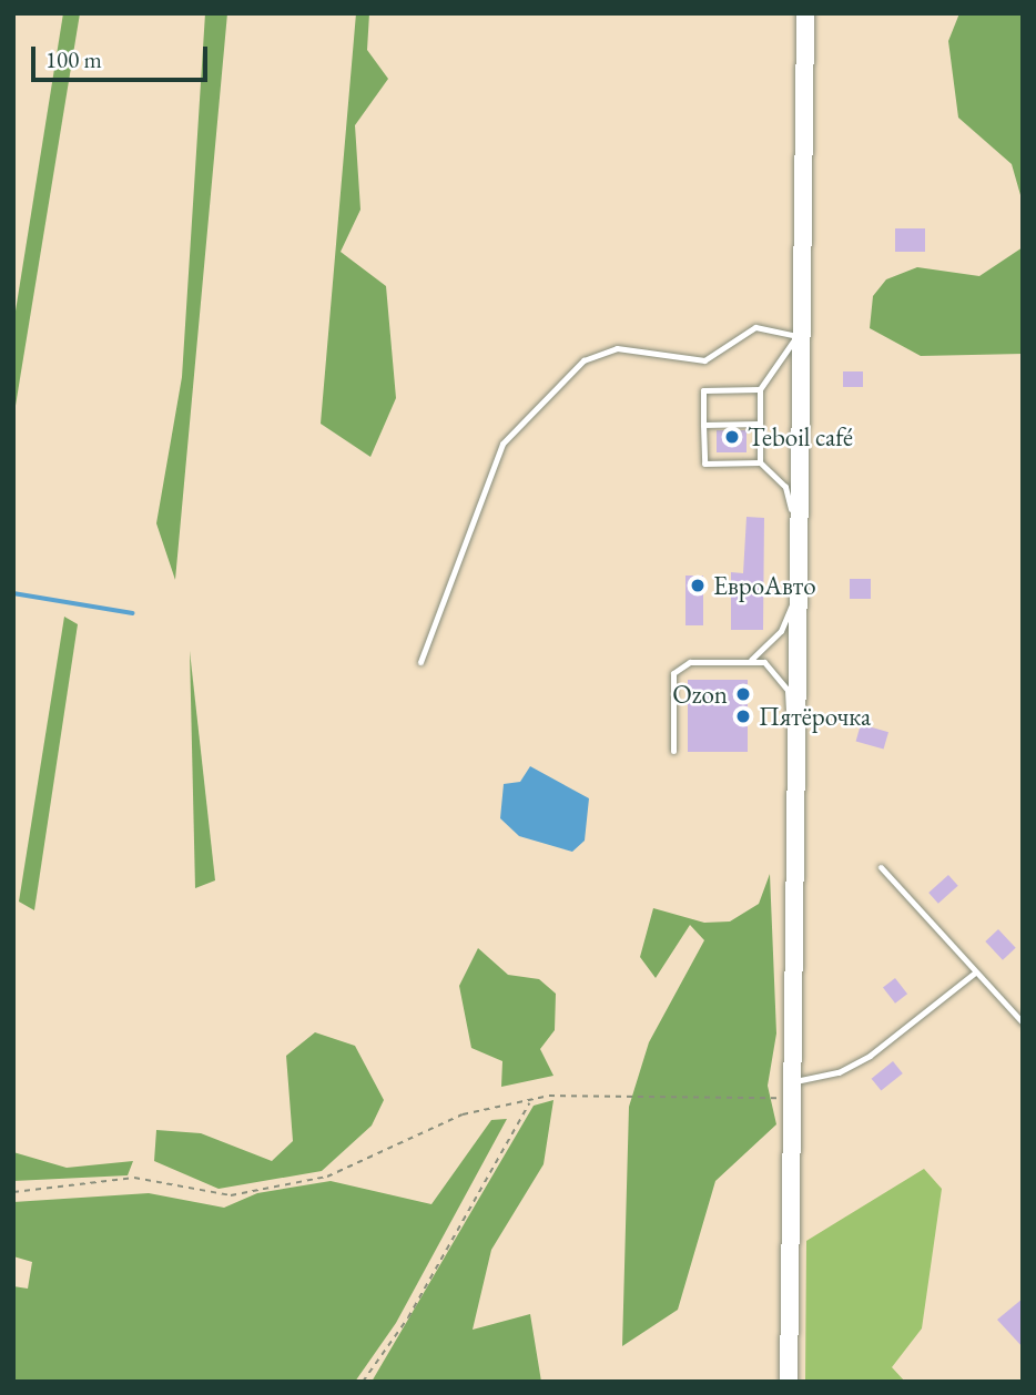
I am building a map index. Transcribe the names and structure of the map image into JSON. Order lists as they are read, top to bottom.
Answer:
{
  "places": [
    "Teboil café",
    "ЕвроАвто",
    "Ozon",
    "Пятёрочка"
  ],
  "scale_bar": "100 m"
}
